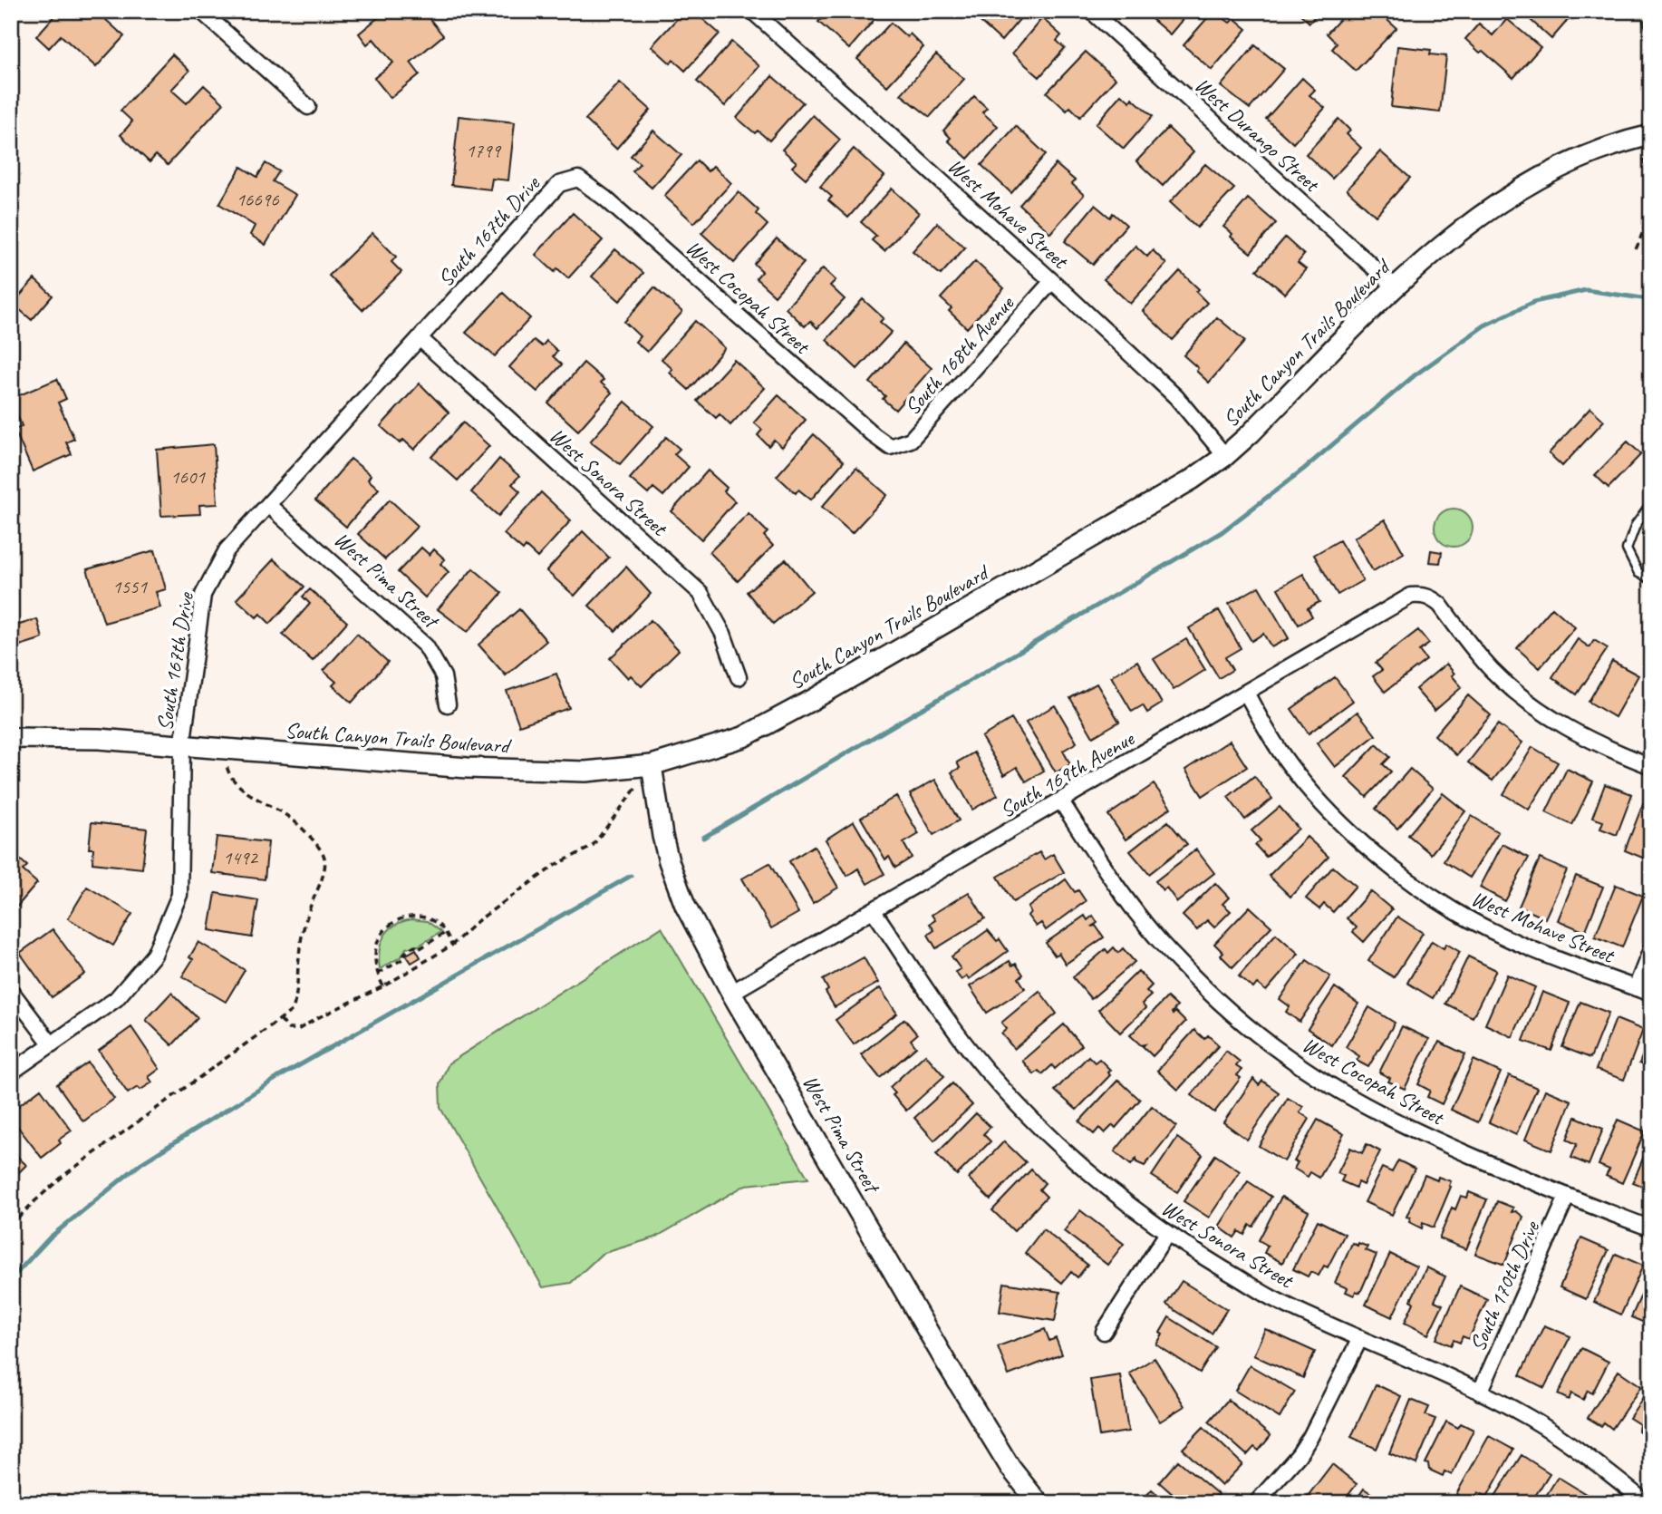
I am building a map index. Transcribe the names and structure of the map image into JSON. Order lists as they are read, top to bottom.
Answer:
{
  "streets": {
    "street": [
      "West Durango Street",
      "West Mohave Street",
      "South 167th Drive",
      "West Cocopah Street",
      "South Canyon Trails Boulevard",
      "South 168th Avenue",
      "West Sonora Street",
      "West Pima Street",
      "South 169th Avenue",
      "South 170th Drive"
    ]
  },
  "crossings": [
    ["West Durango Street", "South Canyon Trails Boulevard"],
    ["West Mohave Street", "South Canyon Trails Boulevard"],
    ["West Mohave Street", "South 168th Avenue"],
    ["West Mohave Street", "South 169th Avenue"],
    ["South 167th Drive", "West Cocopah Street"],
    ["South 167th Drive", "South Canyon Trails Boulevard"],
    ["South 167th Drive", "West Sonora Street"],
    ["South 167th Drive", "West Pima Street"],
    ["West Cocopah Street", "South 168th Avenue"],
    ["West Cocopah Street", "South 169th Avenue"],
    ["West Cocopah Street", "South 170th Drive"],
    ["South Canyon Trails Boulevard", "West Pima Street"],
    ["West Sonora Street", "South 169th Avenue"],
    ["West Sonora Street", "South 170th Drive"],
    ["West Pima Street", "South 169th Avenue"]
  ],
  "house_numbers": [
    "1799",
    "16696",
    "1601",
    "1551",
    "1492"
  ]
}
